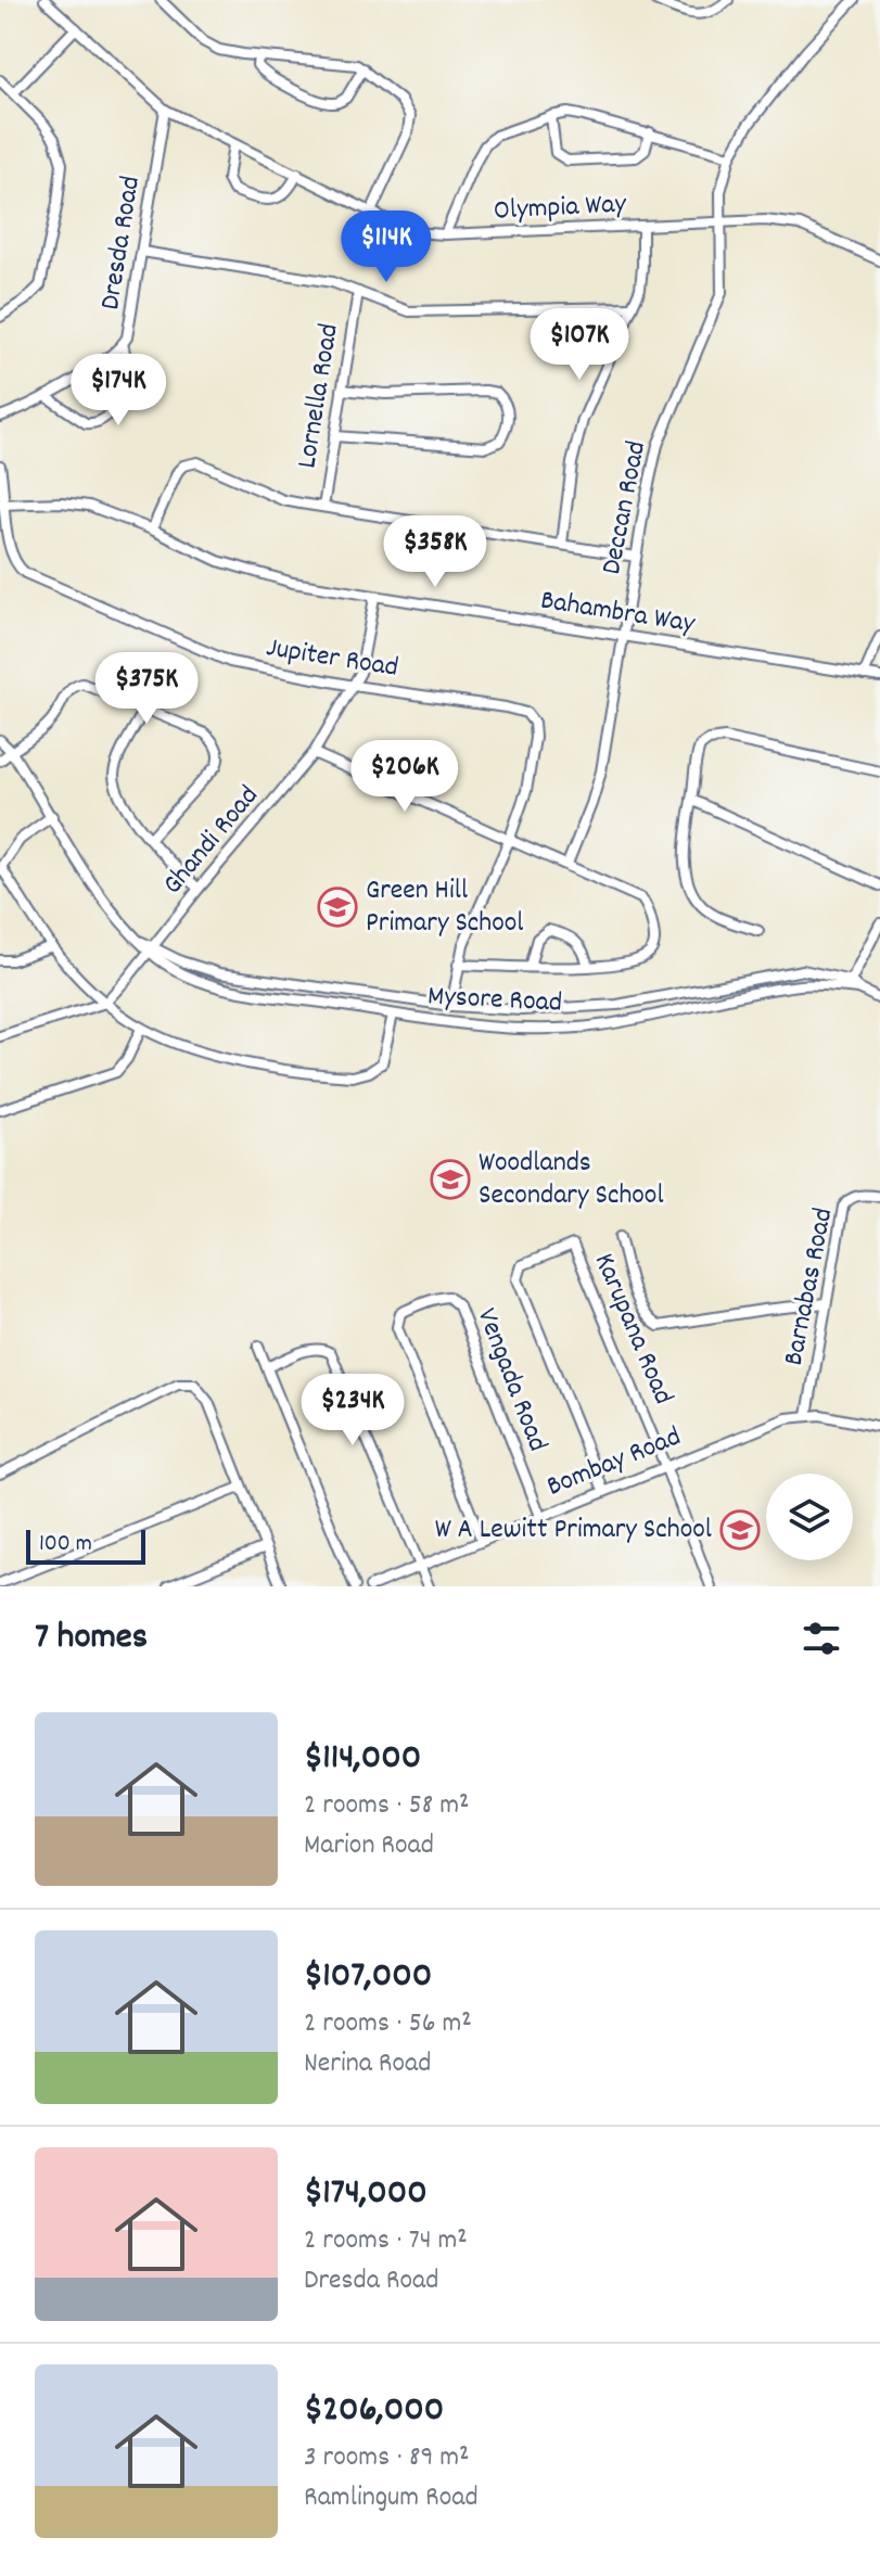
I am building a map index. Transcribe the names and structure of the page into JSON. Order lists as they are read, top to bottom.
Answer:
{
  "streets": {
    "street": [
      "Olympia Way",
      "Dresda Road",
      "Lornella Road",
      "Deccan Road",
      "Bahambra Way",
      "Jupiter Road",
      "Ghandi Road",
      "Mysore Road",
      "Barnabas Road",
      "Karupana Road",
      "Vengada Road",
      "Bombay Road"
    ]
  },
  "crossings": [
    ["Olympia Way", "Dresda Road"],
    ["Olympia Way", "Deccan Road"],
    ["Deccan Road", "Bahambra Way"],
    ["Bahambra Way", "Jupiter Road"],
    ["Bahambra Way", "Ghandi Road"],
    ["Jupiter Road", "Ghandi Road"],
    ["Ghandi Road", "Mysore Road"],
    ["Barnabas Road", "Bombay Road"],
    ["Karupana Road", "Bombay Road"],
    ["Vengada Road", "Bombay Road"]
  ],
  "places": {
    "school or university": ["Green Hill Primary School", "Woodlands Secondary School", "W A Lewitt Primary School"]
  },
  "scale_bar": "100 m",
  "page": {
    "price": [
      "$114K",
      "$107K",
      "$174K",
      "$358K",
      "$375K",
      "$206K",
      "$234K"
    ],
    "scale": "100 m",
    "heading": "7 homes",
    "list": [
      {
        "name": "$114,000",
        "note": "2 rooms · 58 m² · Marion Road"
      },
      {
        "name": "$107,000",
        "note": "2 rooms · 56 m² · Nerina Road"
      },
      {
        "name": "$174,000",
        "note": "2 rooms · 74 m² · Dresda Road"
      },
      {
        "name": "$206,000",
        "note": "3 rooms · 89 m² · Ramlingum Road"
      }
    ]
  }
}
